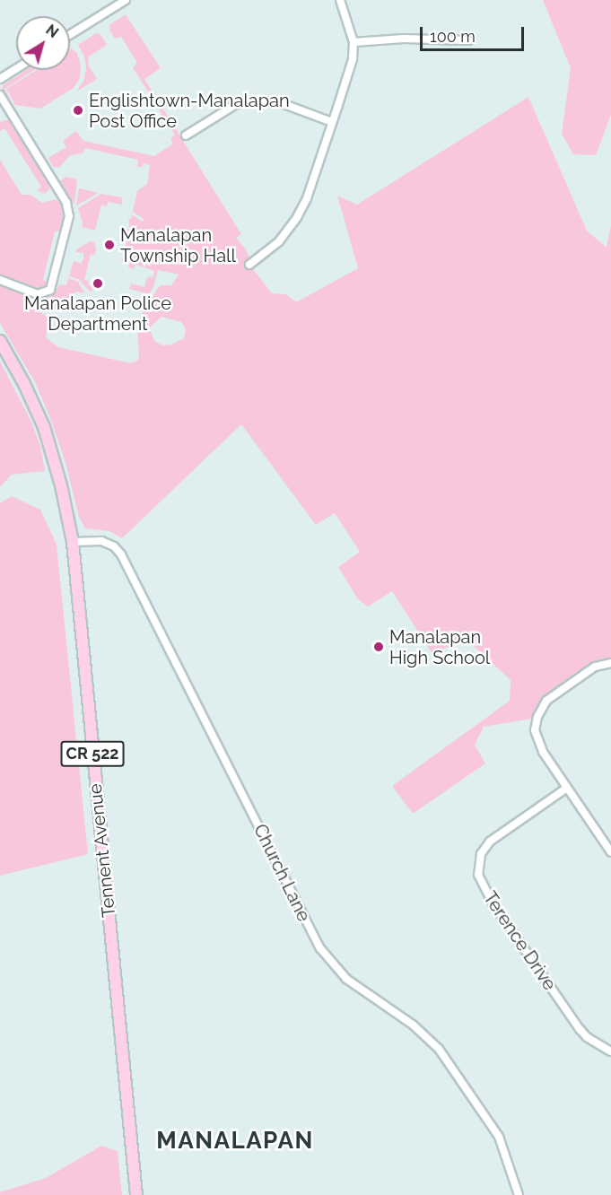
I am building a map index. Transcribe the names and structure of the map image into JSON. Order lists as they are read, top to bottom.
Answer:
{
  "streets": {
    "main road": ["CR 522", "Tennent Avenue"],
    "street": ["Church Lane", "Terence Drive"]
  },
  "crossings": [
    ["Tennent Avenue", "Church Lane"]
  ],
  "districts": ["MANALAPAN"],
  "places": [
    "Englishtown-Manalapan Post Office",
    "Manalapan Township Hall",
    "Manalapan Police Department",
    "Manalapan High School"
  ],
  "scale_bar": "100 m",
  "north": "top right"
}
